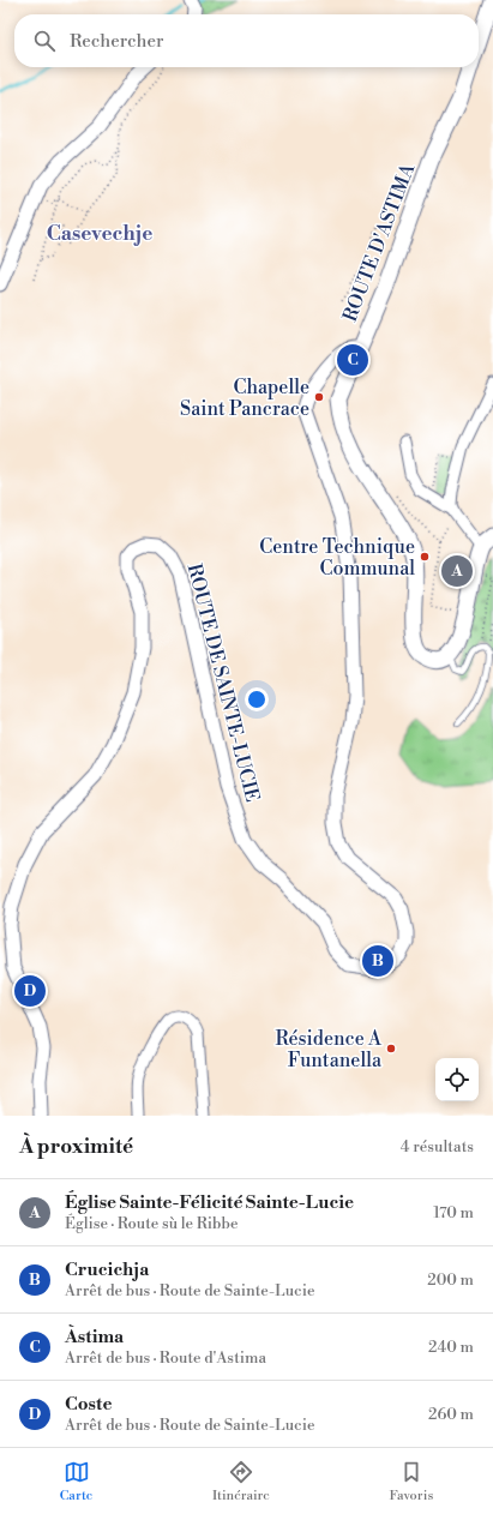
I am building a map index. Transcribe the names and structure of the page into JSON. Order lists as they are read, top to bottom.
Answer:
{
  "streets": {
    "main road": ["ROUTE D'ASTIMA"],
    "street": ["ROUTE DE SAINTE-LUCIE"]
  },
  "crossings": [
    ["ROUTE D'ASTIMA", "ROUTE DE SAINTE-LUCIE"]
  ],
  "districts": ["Casevechje"],
  "places": ["Chapelle Saint Pancrace", "Centre Technique Communal", "Résidence A Funtanella"],
  "page": {
    "search": "Rechercher",
    "pins": [
      "C",
      "A",
      "B",
      "D"
    ],
    "heading": ["À proximité", "4 résultats"],
    "list": [
      {
        "mark": "A",
        "name": "Église Sainte-Félicité Sainte-Lucie",
        "note": "Église · Route sù le Ribbe",
        "value": "170 m"
      },
      {
        "mark": "B",
        "name": "Crucichja",
        "note": "Arrêt de bus · Route de Sainte-Lucie",
        "value": "200 m"
      },
      {
        "mark": "C",
        "name": "Àstima",
        "note": "Arrêt de bus · Route d'Astima",
        "value": "240 m"
      },
      {
        "mark": "D",
        "name": "Coste",
        "note": "Arrêt de bus · Route de Sainte-Lucie",
        "value": "260 m"
      }
    ],
    "nav": ["Carte", "Itinéraire", "Favoris"]
  }
}
